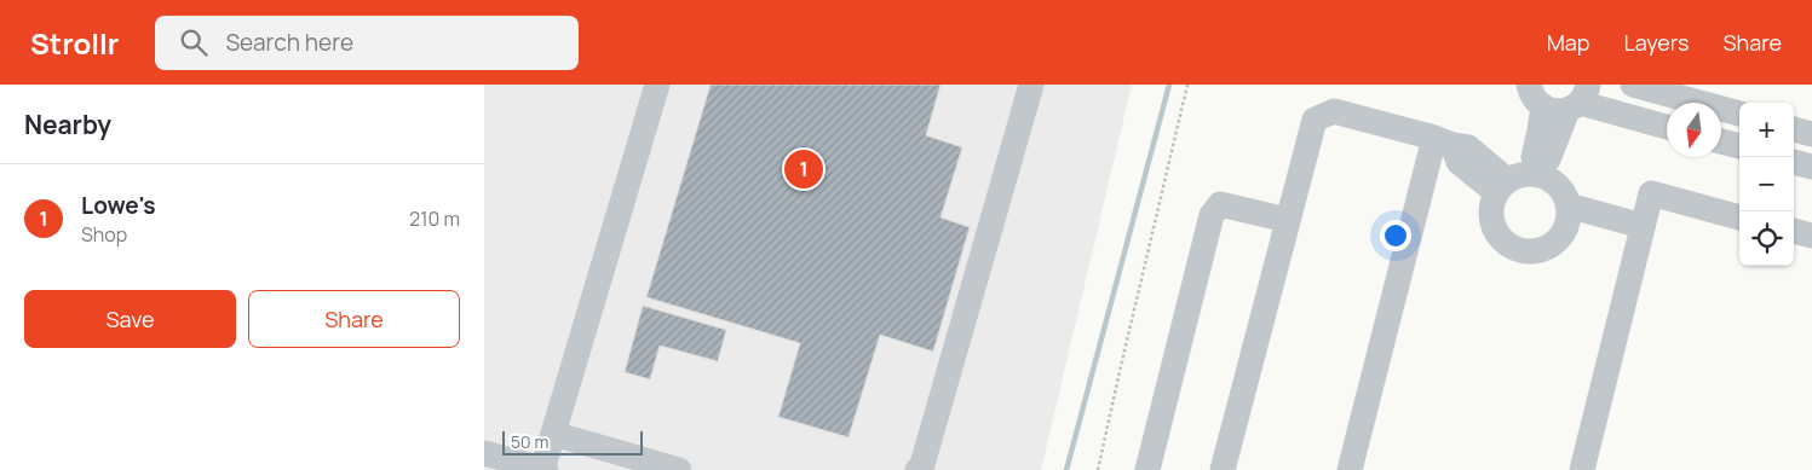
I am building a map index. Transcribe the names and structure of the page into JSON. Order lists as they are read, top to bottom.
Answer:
{
  "scale_bar": "50 m",
  "north": "bottom",
  "page": {
    "header": "Strollr",
    "search": "Search here",
    "nav": ["Map", "Layers", "Share"],
    "heading": "Nearby",
    "map_buttons": ["+", "−"],
    "pins": "1",
    "list": [
      {
        "mark": "1",
        "name": "Lowe's",
        "note": "Shop",
        "value": "210 m"
      }
    ],
    "buttons": ["Save", "Share"],
    "scale": "50 m"
  }
}
